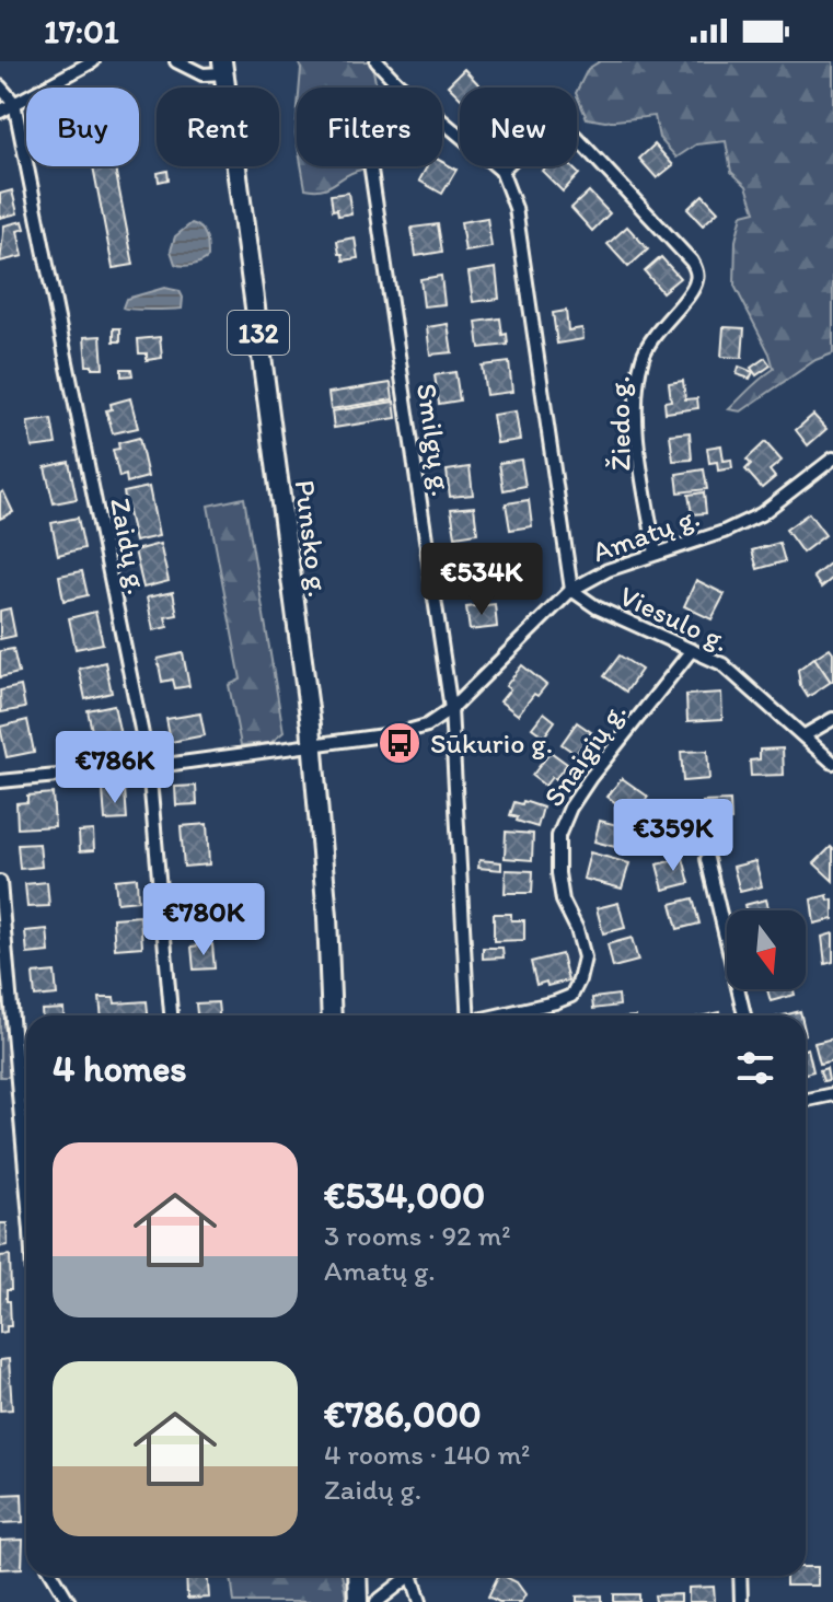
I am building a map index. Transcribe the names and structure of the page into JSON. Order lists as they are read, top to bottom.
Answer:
{
  "streets": {
    "main road": ["132", "Punsko g."],
    "street": [
      "Žiedo g.",
      "Smilgų g.",
      "Amatų g.",
      "Zaidų g.",
      "Viesulo g.",
      "Snaigių g."
    ]
  },
  "crossings": [
    ["Žiedo g.", "Amatų g."],
    ["Smilgų g.", "Amatų g."],
    ["Amatų g.", "Punsko g."],
    ["Amatų g.", "Zaidų g."],
    ["Amatų g.", "Viesulo g."],
    ["Viesulo g.", "Snaigių g."]
  ],
  "places": {
    "bus stop": ["Sūkurio g."]
  },
  "north": "bottom",
  "page": {
    "status": "17:01",
    "chip": [
      "Buy",
      "Rent",
      "Filters",
      "New"
    ],
    "price": [
      "€534K",
      "€786K",
      "€359K",
      "€780K"
    ],
    "heading": "4 homes",
    "list": [
      {
        "name": "€534,000",
        "note": "3 rooms · 92 m² · Amatų g."
      },
      {
        "name": "€786,000",
        "note": "4 rooms · 140 m² · Zaidų g."
      }
    ]
  }
}
